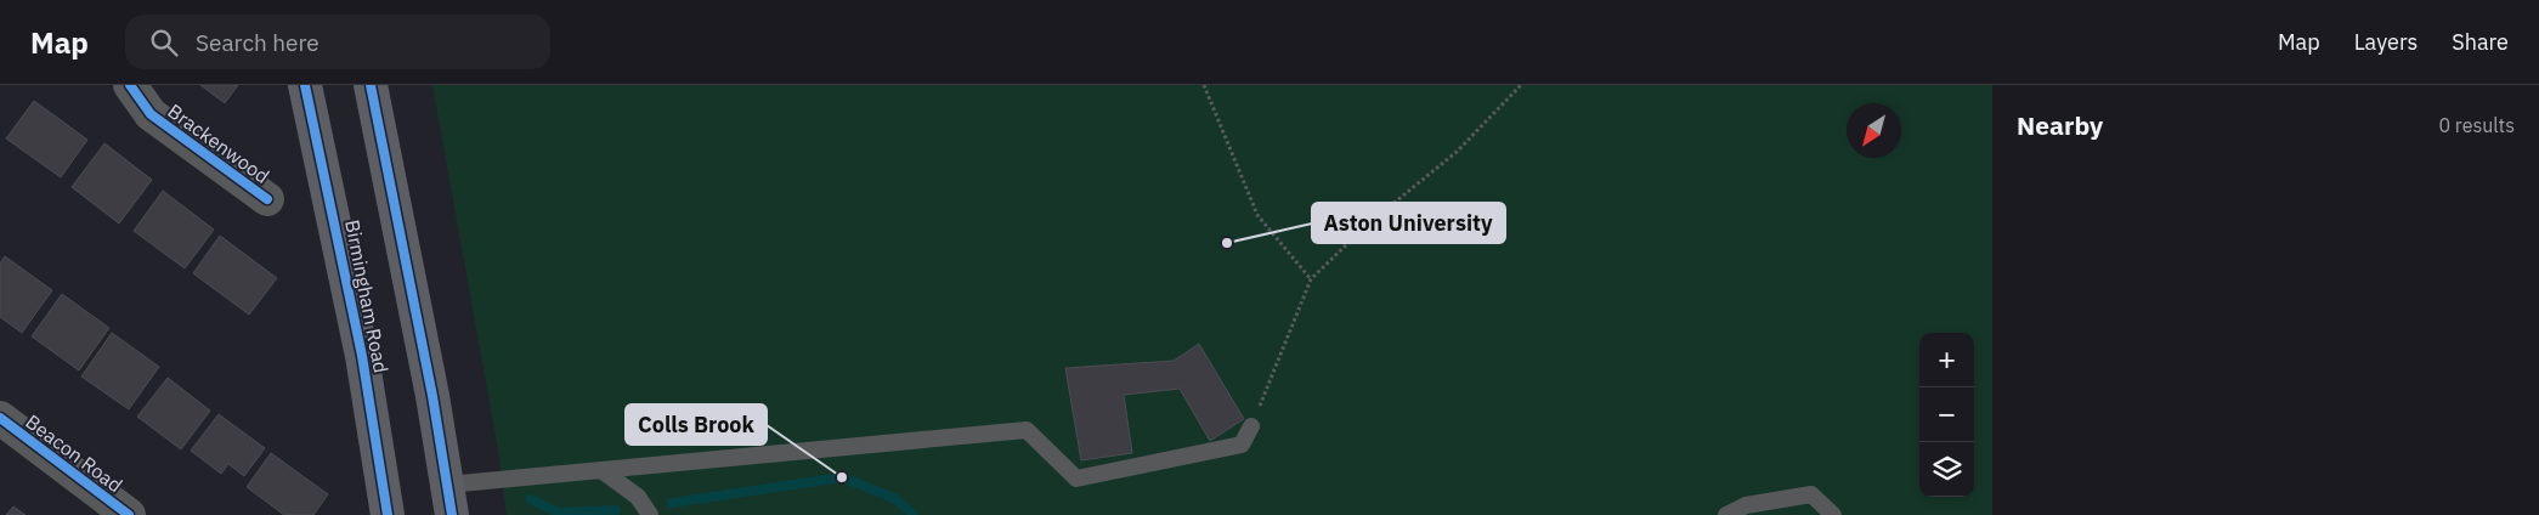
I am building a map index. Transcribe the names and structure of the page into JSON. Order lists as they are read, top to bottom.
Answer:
{
  "streets": {
    "highway": ["Birmingham Road"],
    "street": ["Brackenwood", "Beacon Road"]
  },
  "places": ["Aston University", "Colls Brook"],
  "north": "bottom left",
  "page": {
    "header": "Map",
    "search": "Search here",
    "nav": ["Map", "Layers", "Share"],
    "heading": ["Nearby", "0 results"],
    "map_buttons": ["+", "−"]
  }
}
